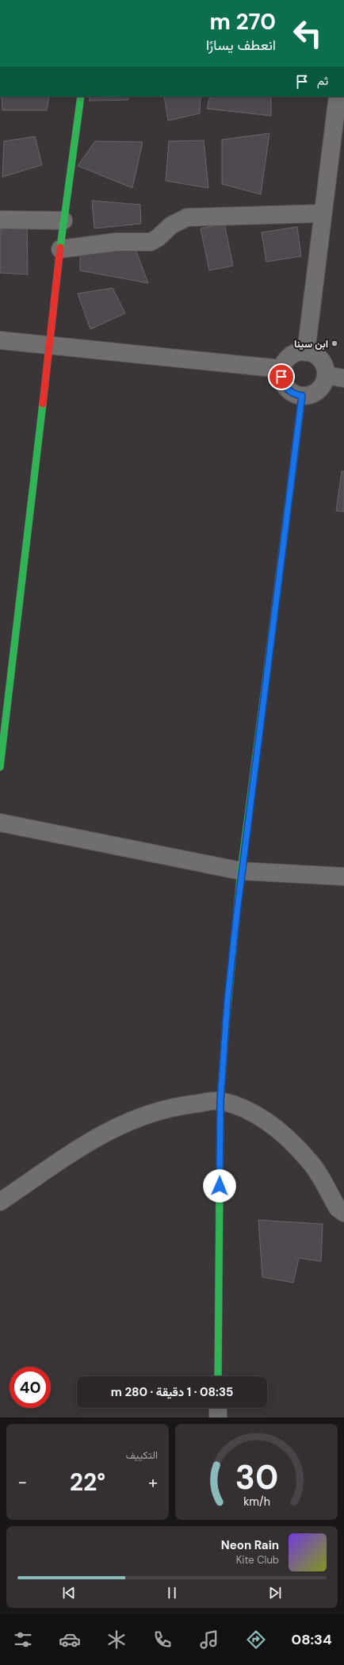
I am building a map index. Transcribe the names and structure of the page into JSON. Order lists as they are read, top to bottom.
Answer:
{
  "places": ["ابن سينا"],
  "page": {
    "turn": ["270 m", "انعطف يسارًا"],
    "then": "ثم",
    "limit": "40",
    "trip": "08:35 · 1 دقيقة · 280 m",
    "tile": "التكييف",
    "heat": ["−", "22°", "+"],
    "song": ["Neon Rain", "Kite Club"],
    "tabs": "08:34",
    "gauge": ["30", "km/h"]
  }
}
